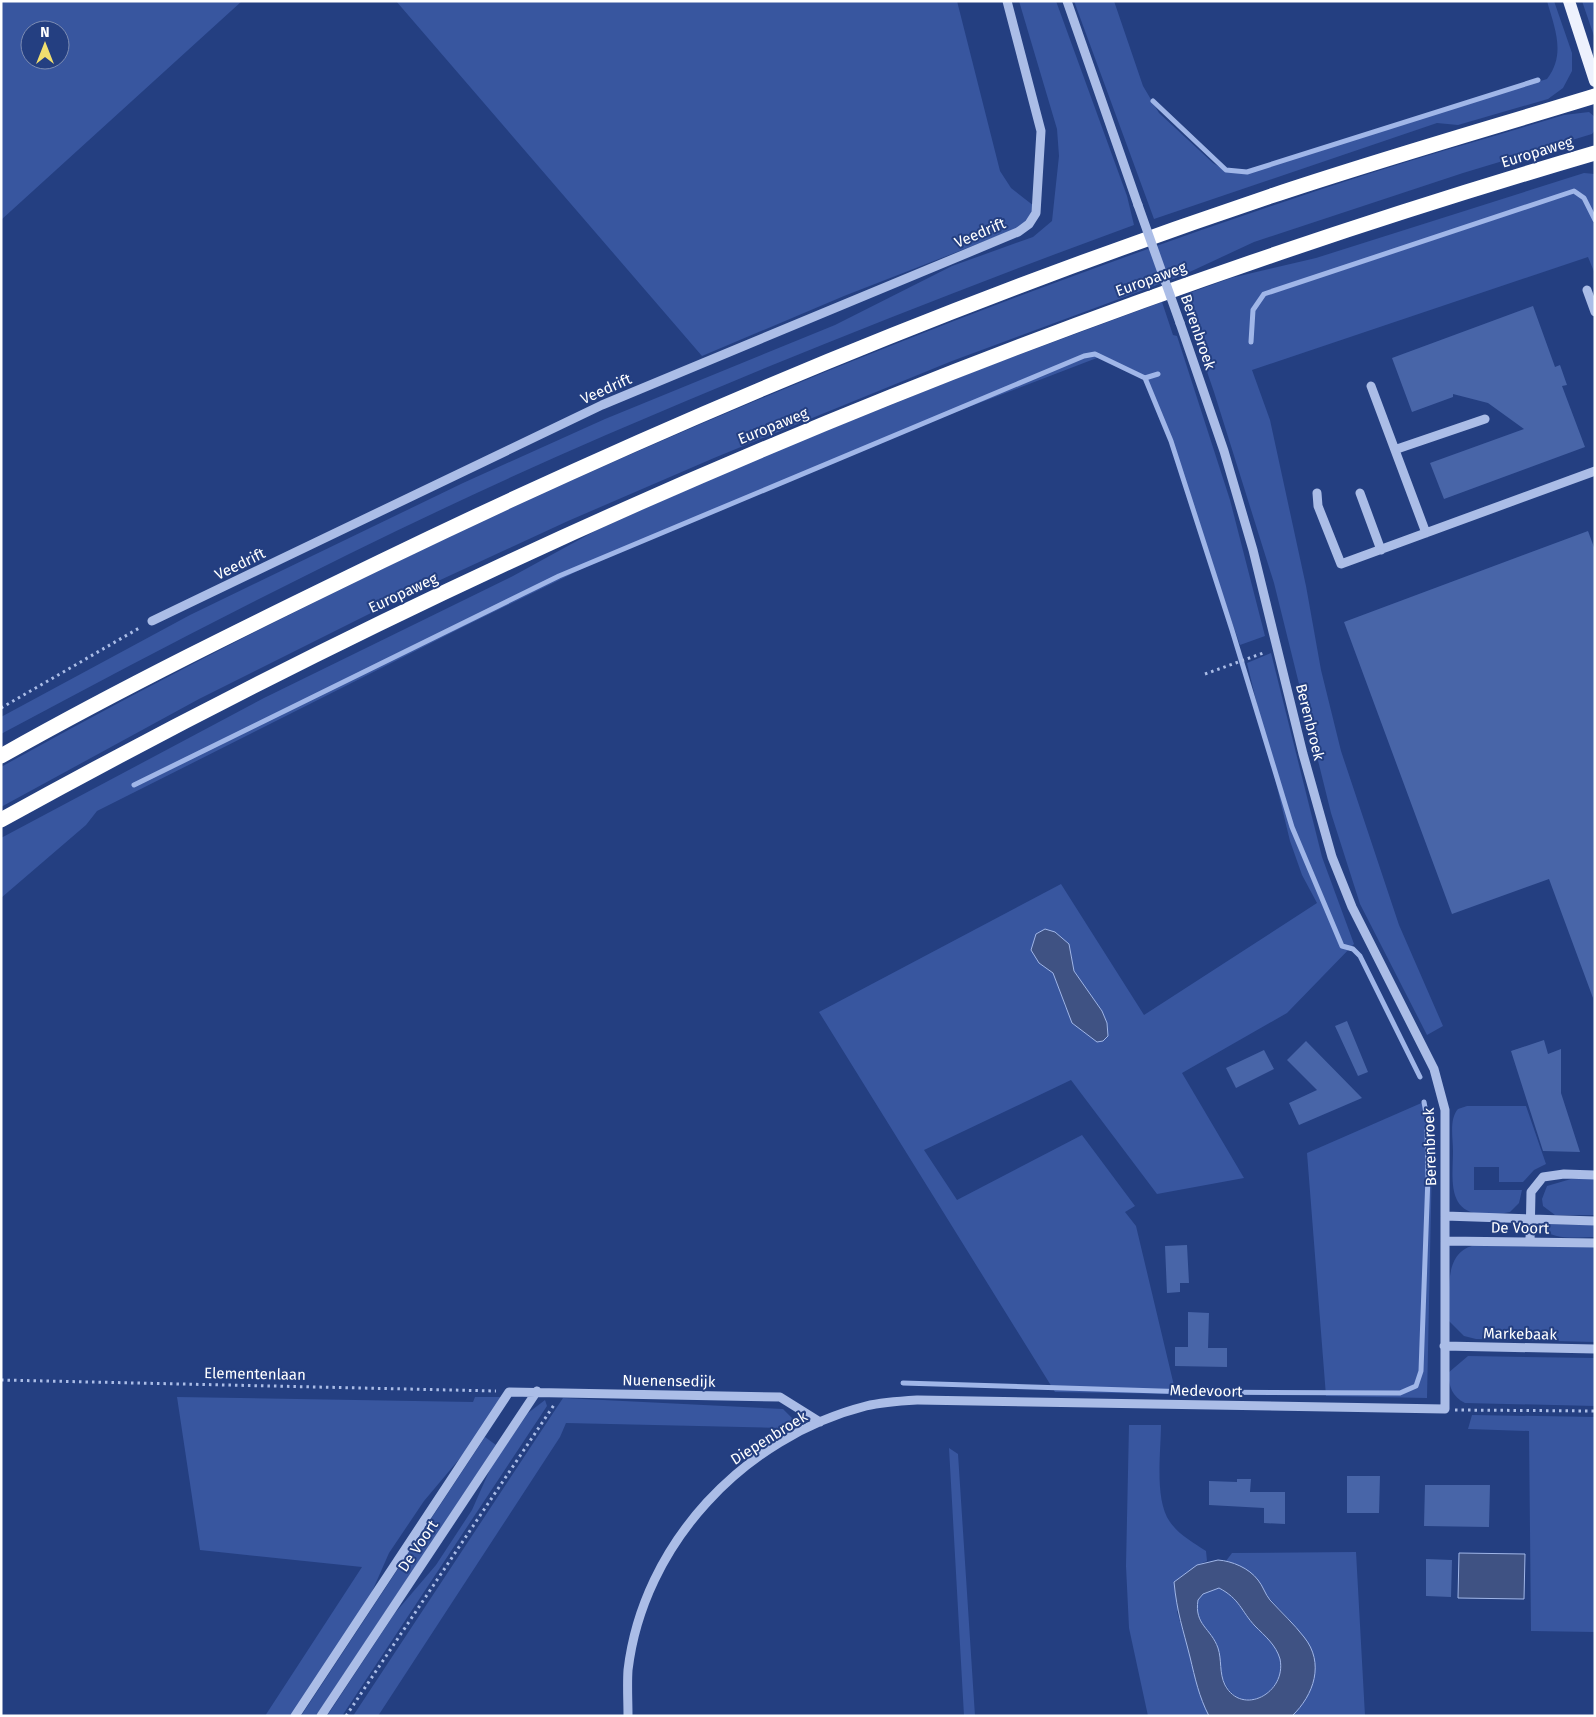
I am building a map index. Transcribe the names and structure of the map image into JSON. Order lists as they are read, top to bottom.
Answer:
{
  "streets": {
    "highway": ["Europaweg"],
    "street": [
      "Veedrift",
      "Berenbroek",
      "De Voort",
      "Markebaak",
      "Nuenensedijk",
      "Medevoort",
      "Diepenbroek"
    ],
    "path": ["Elementenlaan"]
  },
  "crossings": [
    ["Berenbroek", "De Voort"],
    ["Berenbroek", "Markebaak"],
    ["Berenbroek", "Medevoort"],
    ["De Voort", "Elementenlaan"],
    ["De Voort", "Nuenensedijk"],
    ["Elementenlaan", "Nuenensedijk"],
    ["Nuenensedijk", "Medevoort"],
    ["Nuenensedijk", "Diepenbroek"],
    ["Medevoort", "Diepenbroek"]
  ],
  "north": "top"
}
